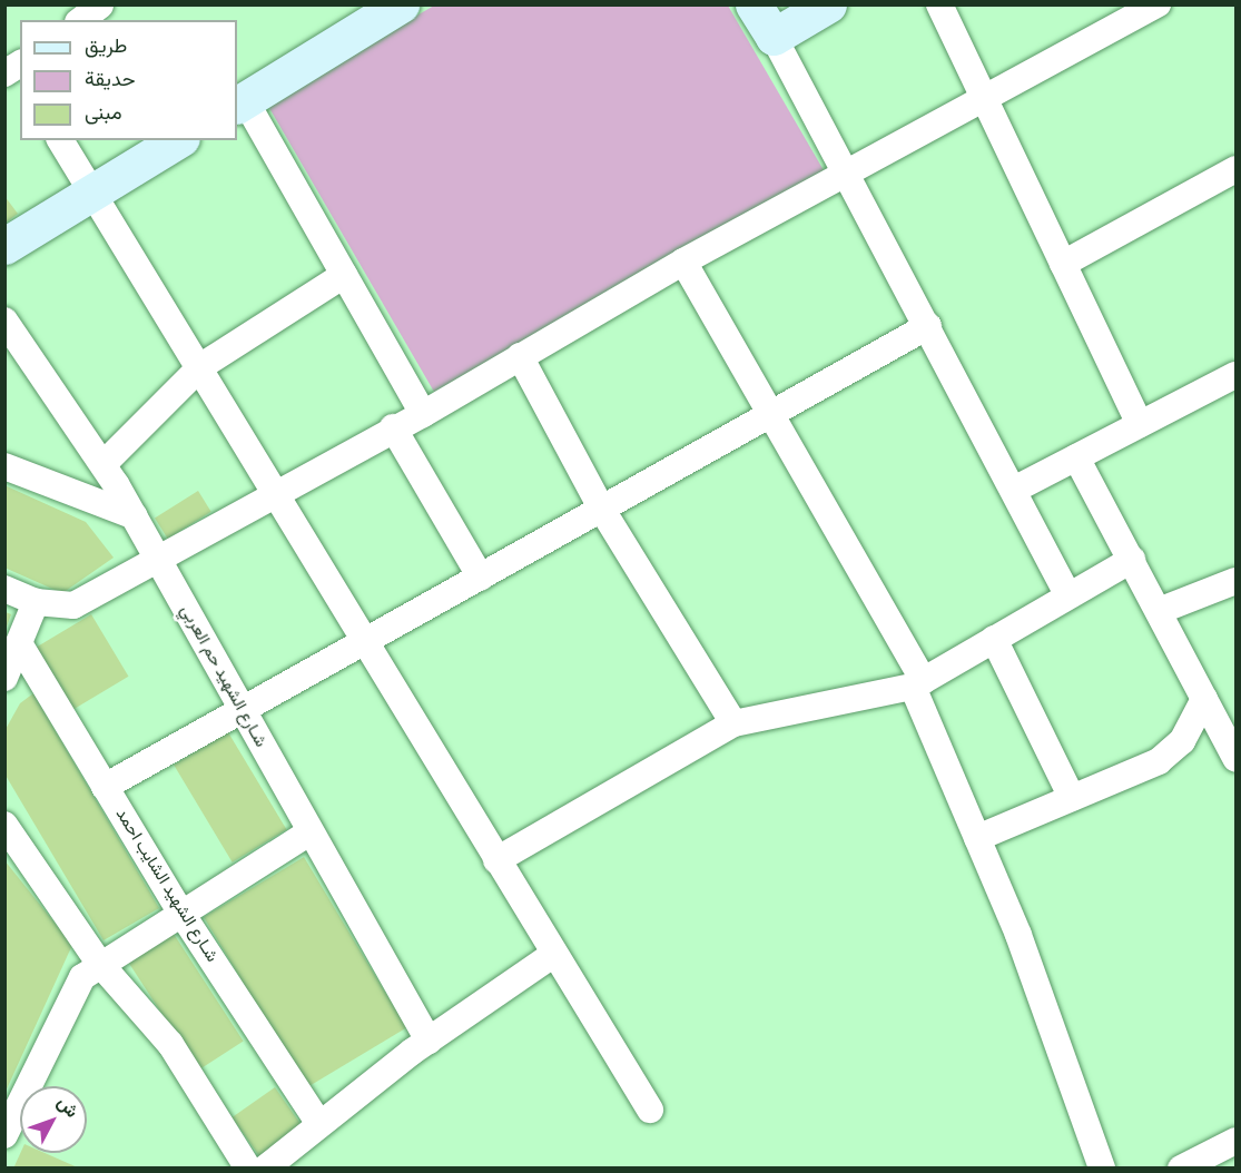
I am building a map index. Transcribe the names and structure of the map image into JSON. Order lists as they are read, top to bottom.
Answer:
{
  "streets": {
    "street": ["شـارع الشهيد حم العربي", "شـارع الشهيد الشايب احمد"]
  },
  "legend": ["طريق", "حديقة", "مبنى"],
  "north": "top right"
}
